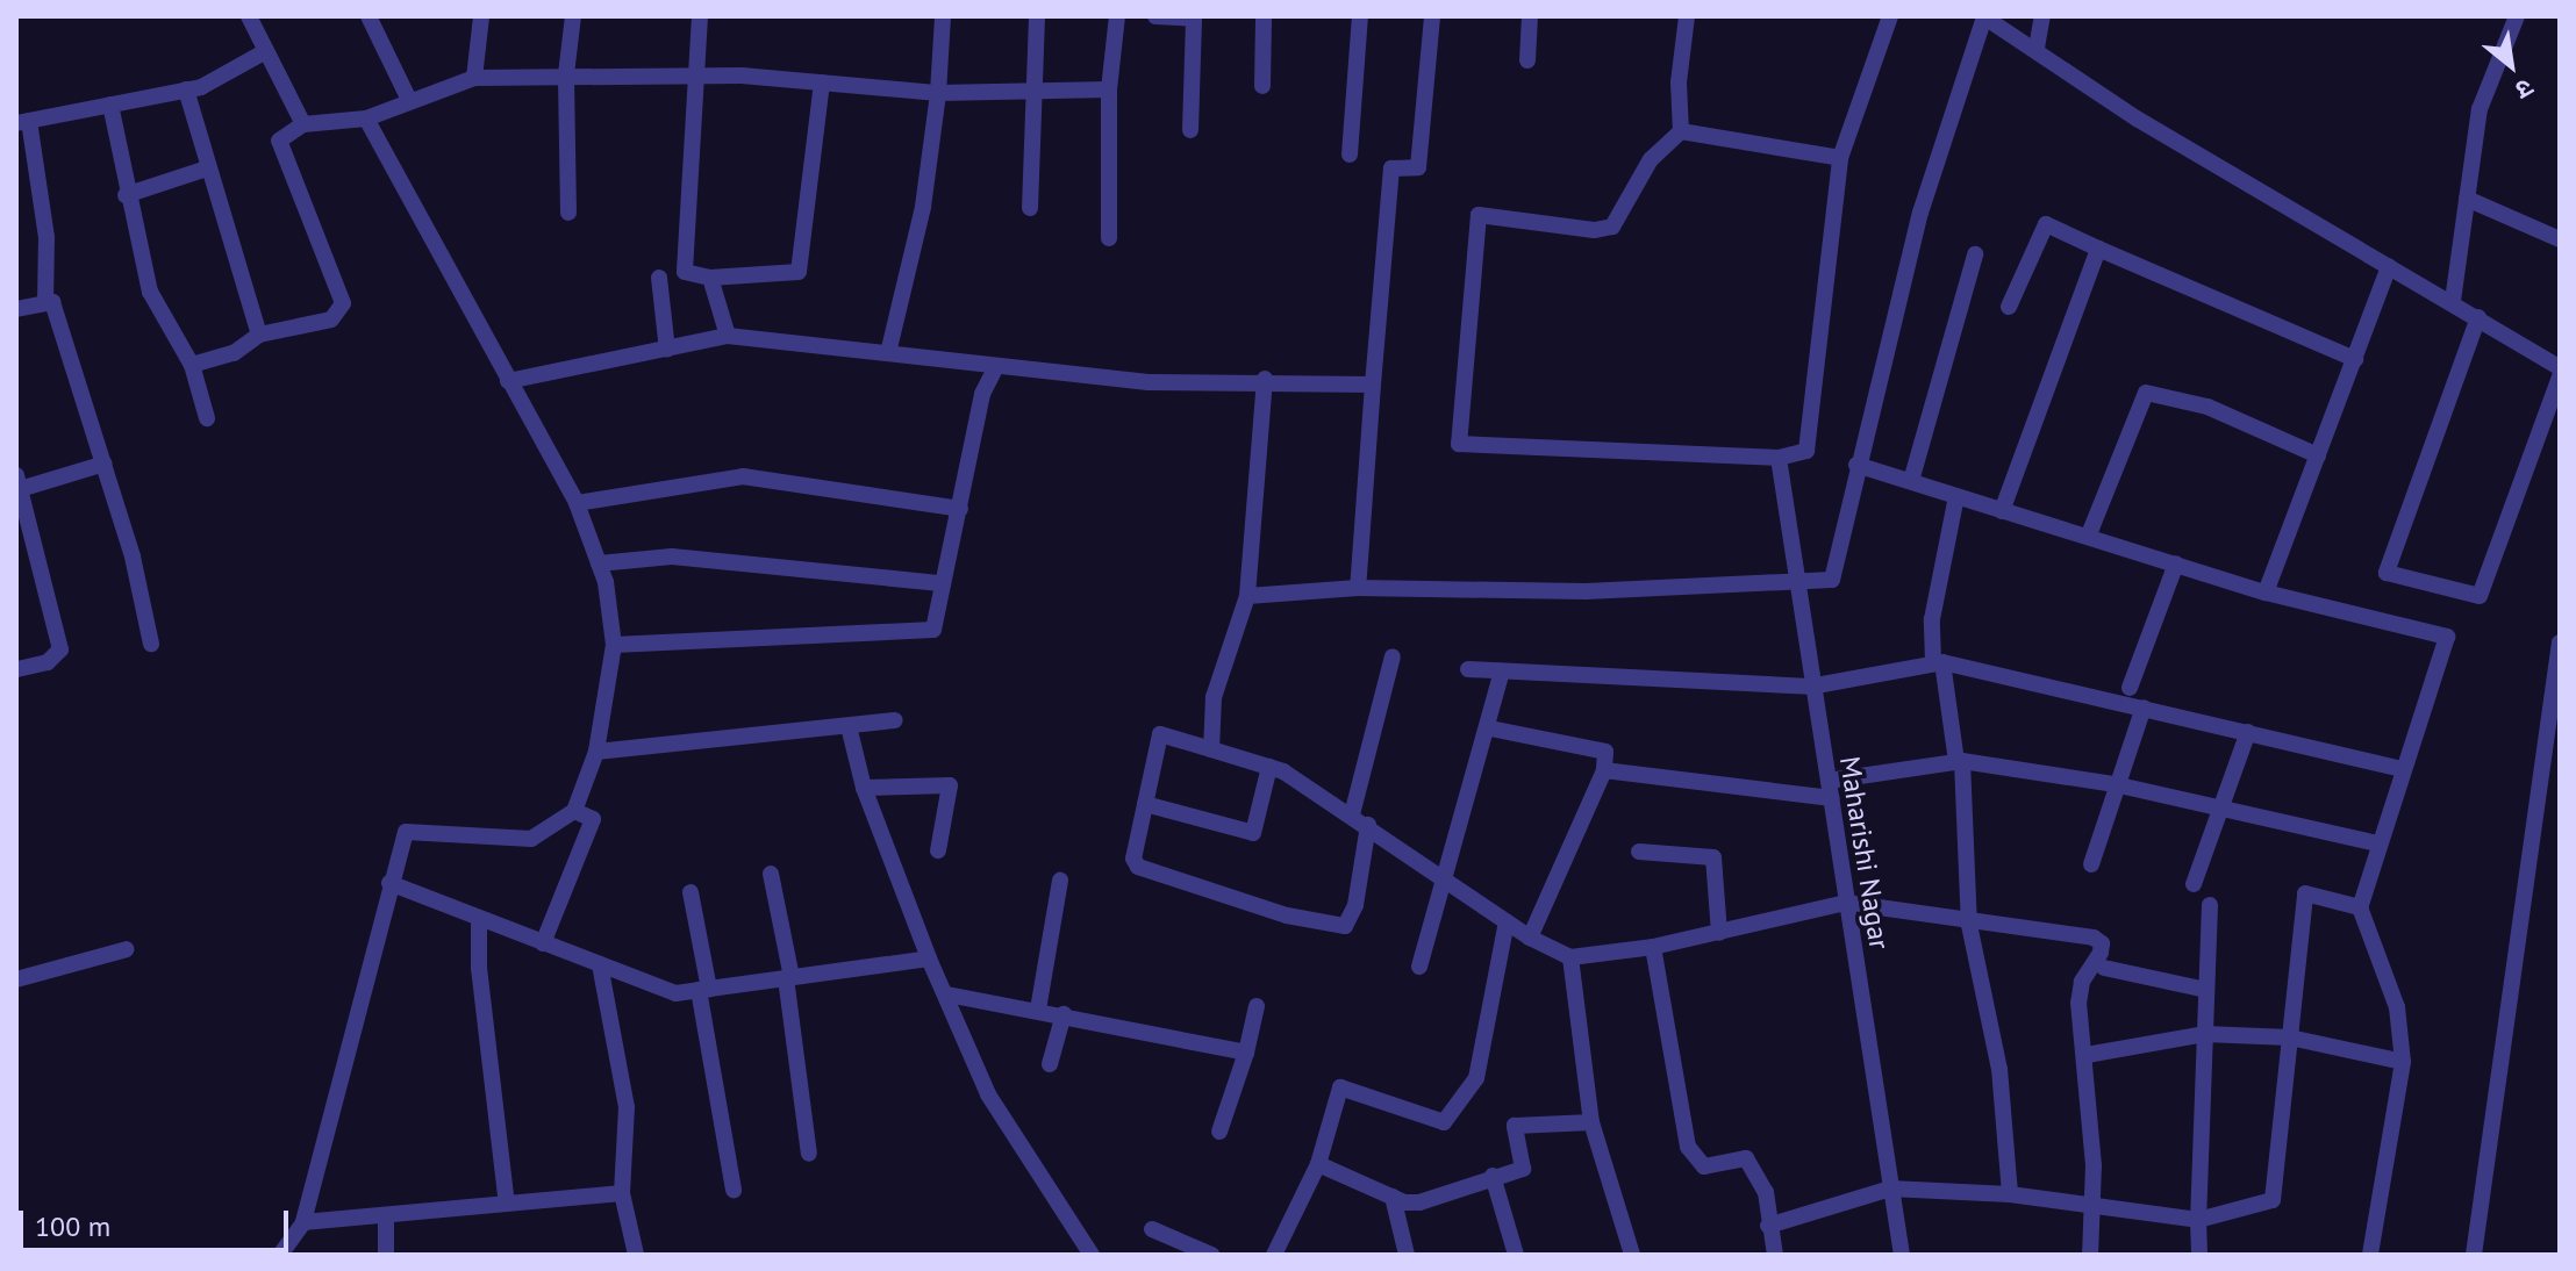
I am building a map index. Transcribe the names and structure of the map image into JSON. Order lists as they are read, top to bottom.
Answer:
{
  "streets": {
    "street": ["Maharishi Nagar"]
  },
  "scale_bar": "100 m",
  "north": "bottom right"
}
